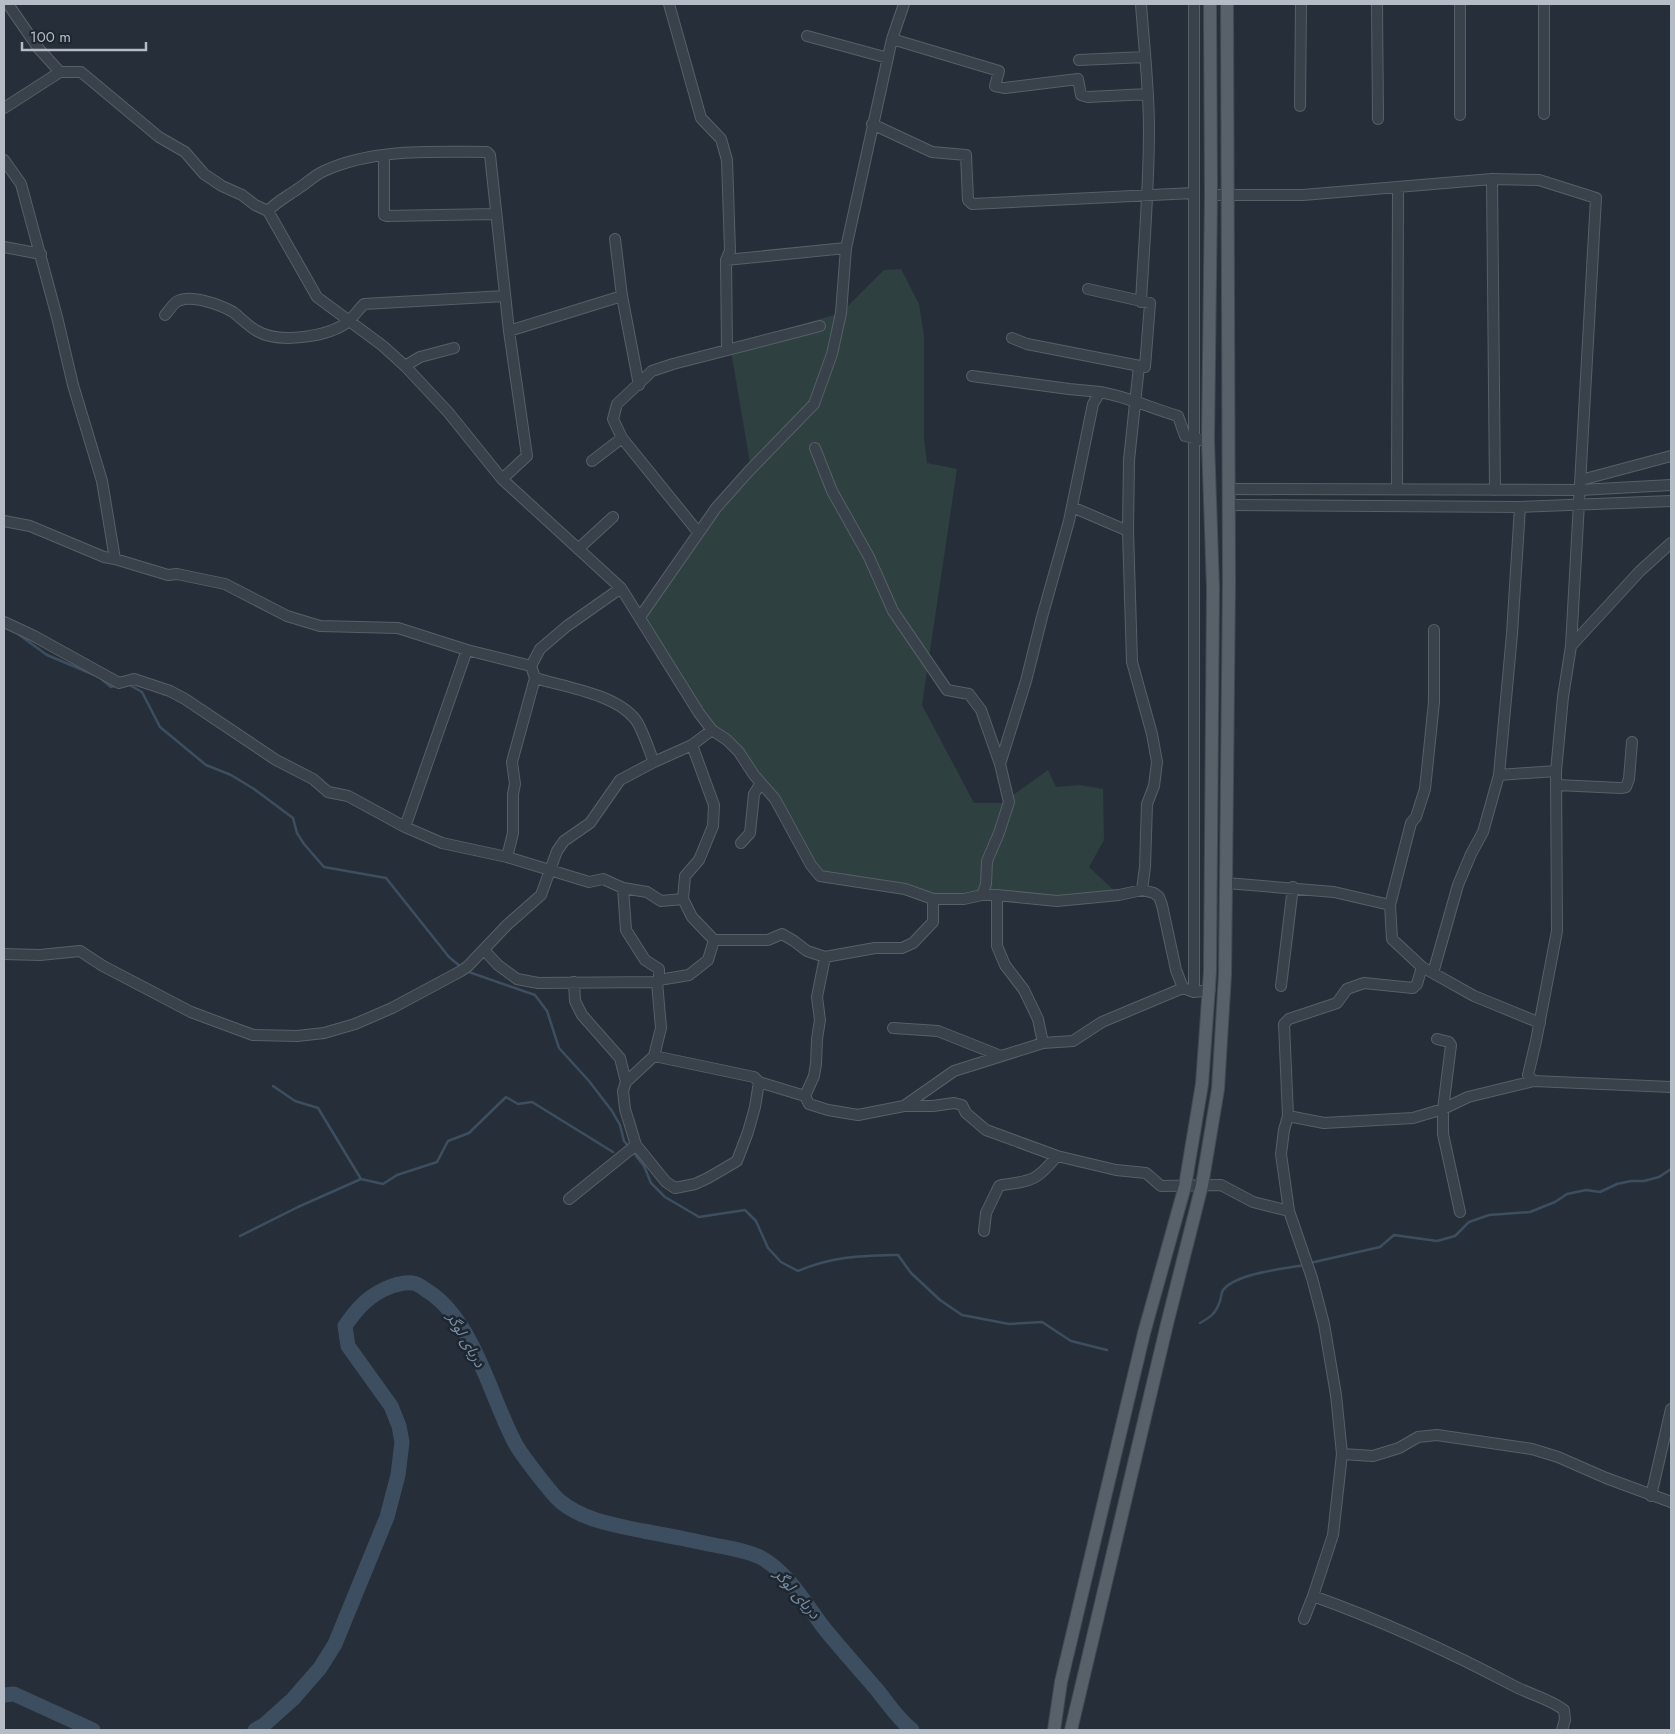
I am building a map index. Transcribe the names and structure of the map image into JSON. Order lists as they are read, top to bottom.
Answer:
{
  "water": ["دریای لوگر"],
  "scale_bar": "100 m"
}
